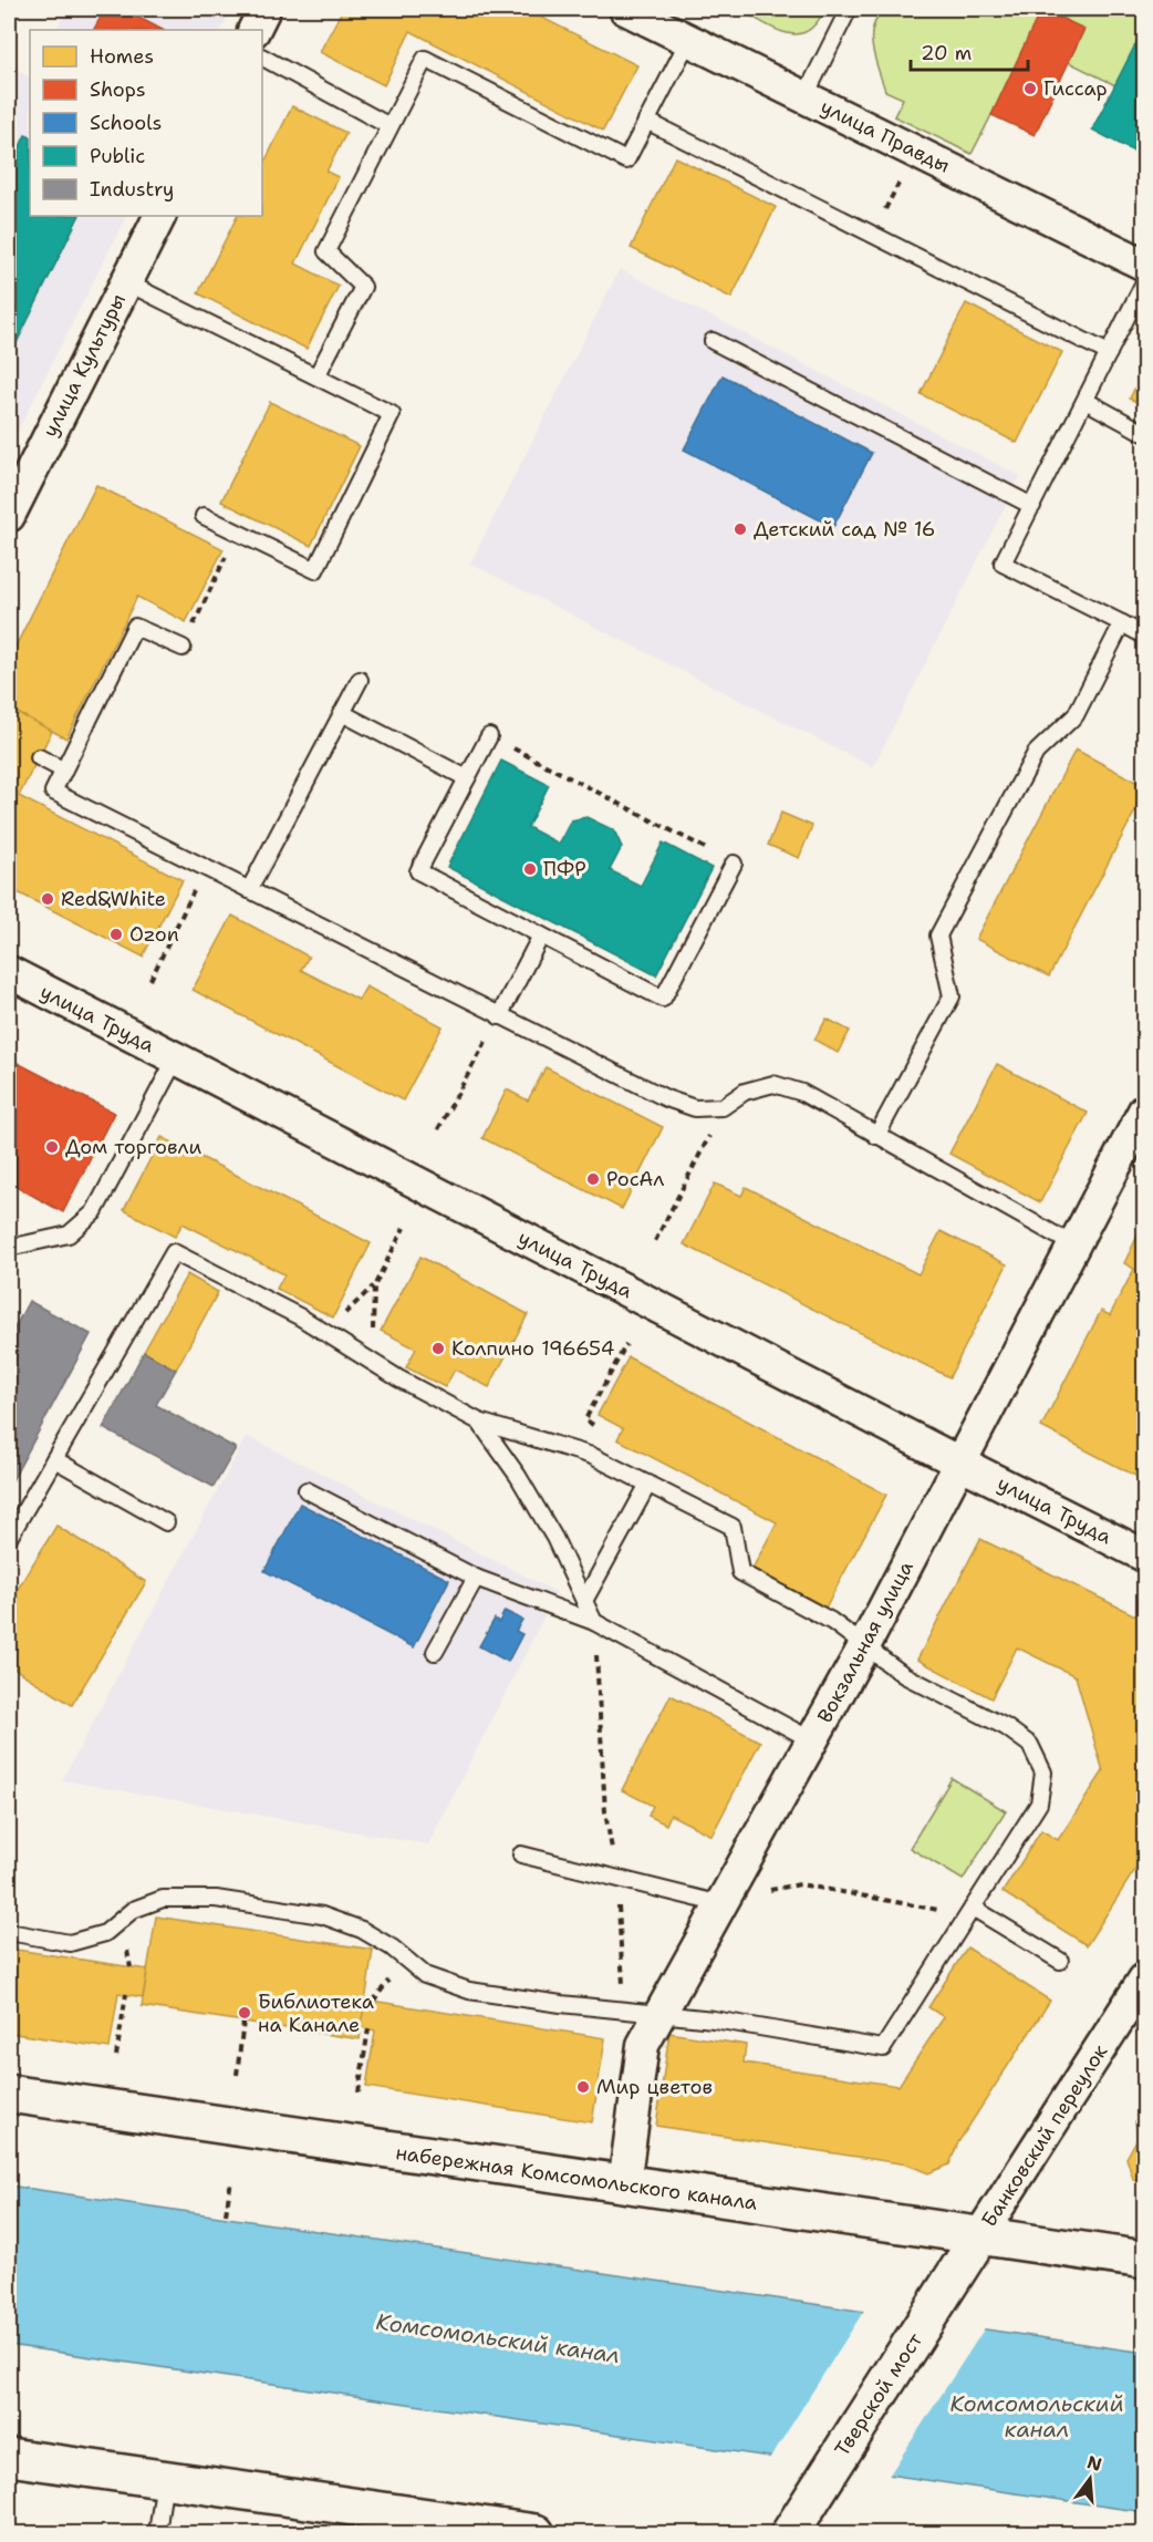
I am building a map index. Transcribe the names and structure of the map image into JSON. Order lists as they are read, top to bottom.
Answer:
{
  "streets": {
    "street": [
      "улица Правды",
      "улица Культуры",
      "улица Труда",
      "Вокзальная улица",
      "Банковский переулок",
      "набережная Комсомольского канала",
      "Тверской мост"
    ]
  },
  "crossings": [
    ["улица Труда", "Вокзальная улица"],
    ["Вокзальная улица", "набережная Комсомольского канала"],
    ["Банковский переулок", "набережная Комсомольского канала"],
    ["Банковский переулок", "Тверской мост"]
  ],
  "water": ["Комсомольский канал"],
  "places": [
    "Гиссар",
    "Детский сад № 16",
    "ПФР",
    "Red&White",
    "Ozon",
    "Дом торговли",
    "РосАл",
    "Колпино 196654",
    "Библиотека на Канале",
    "Мир цветов"
  ],
  "legend": [
    "Homes",
    "Shops",
    "Schools",
    "Public",
    "Industry"
  ],
  "scale_bar": "20 m",
  "north": "top"
}
